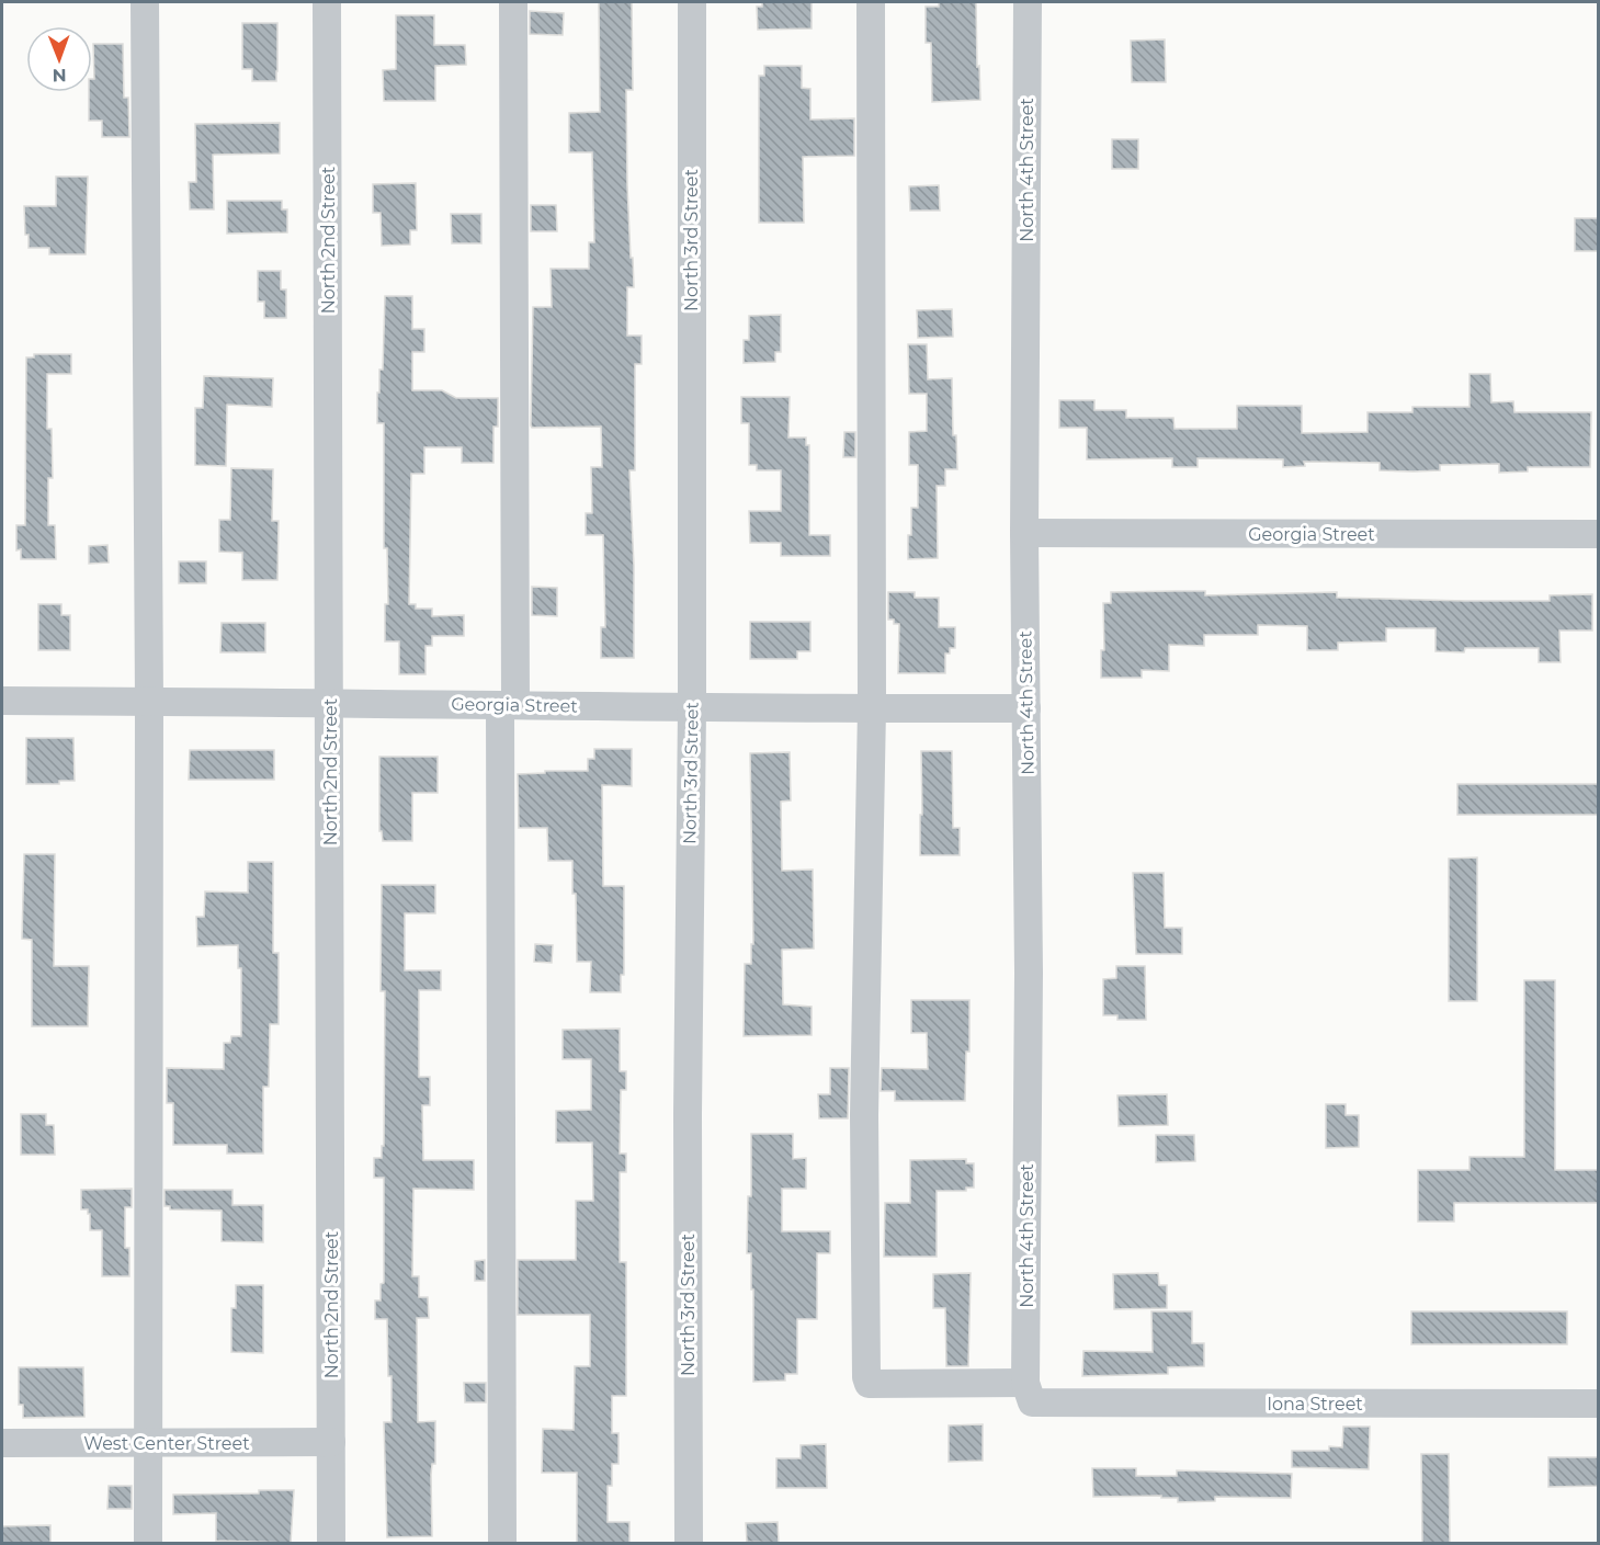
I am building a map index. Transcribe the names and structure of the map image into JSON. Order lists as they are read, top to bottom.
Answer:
{
  "streets": {
    "street": [
      "North 4th Street",
      "North 2nd Street",
      "North 3rd Street",
      "Georgia Street",
      "Iona Street",
      "West Center Street"
    ]
  },
  "crossings": [
    ["North 4th Street", "Georgia Street"],
    ["North 4th Street", "Iona Street"],
    ["North 2nd Street", "Georgia Street"],
    ["North 2nd Street", "West Center Street"],
    ["North 3rd Street", "Georgia Street"],
    ["Georgia Street", "Iona Street"]
  ],
  "north": "bottom"
}
